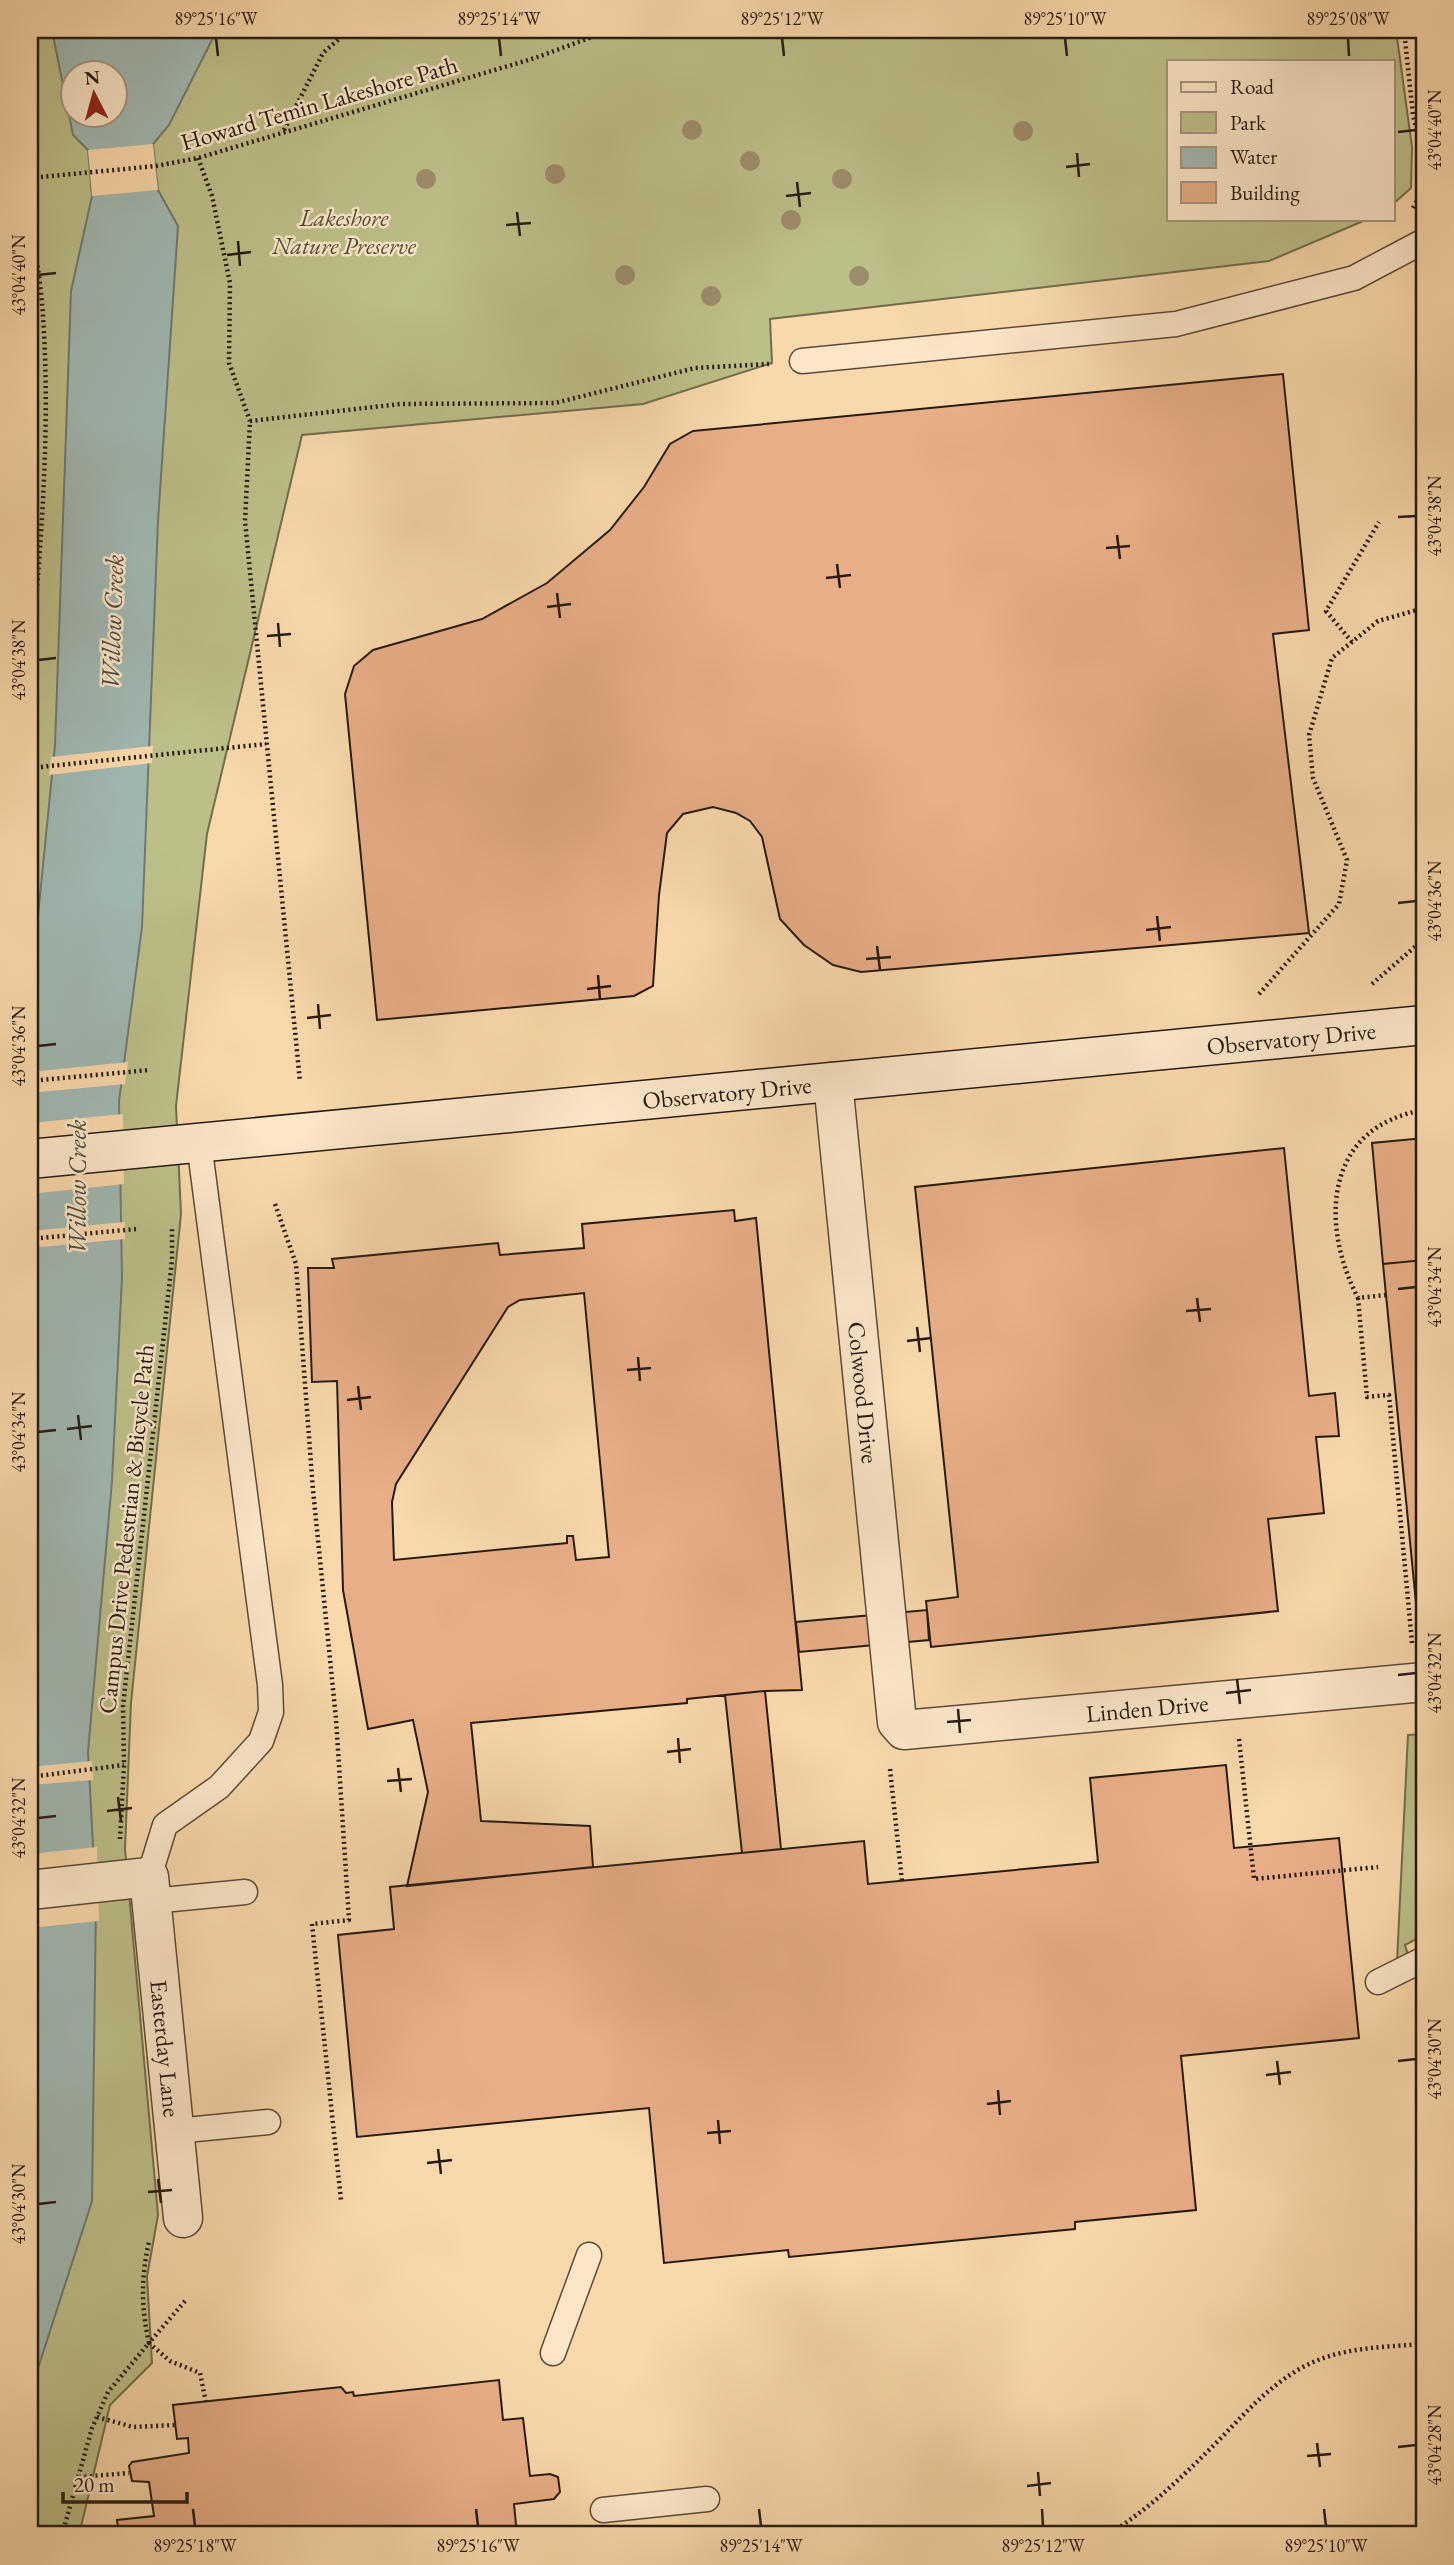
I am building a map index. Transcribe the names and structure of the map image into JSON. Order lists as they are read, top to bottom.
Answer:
{
  "streets": {
    "street": [
      "Observatory Drive",
      "Colwood Drive",
      "Linden Drive",
      "Easterday Lane"
    ],
    "path": ["Howard Temin Lakeshore Path", "Campus Drive Pedestrian & Bicycle Path"]
  },
  "crossings": [
    ["Observatory Drive", "Colwood Drive"],
    ["Colwood Drive", "Linden Drive"]
  ],
  "water": ["Willow Creek"],
  "parks": ["Lakeshore Nature Preserve"],
  "legend": [
    "Road",
    "Park",
    "Water",
    "Building"
  ],
  "scale_bar": "20 m",
  "north": "top",
  "coordinates": [
    "89°25'16\"W",
    "89°25'14\"W",
    "89°25'12\"W",
    "89°25'10\"W",
    "89°25'08\"W",
    "43°04'40\"N",
    "43°04'38\"N",
    "43°04'36\"N",
    "43°04'34\"N",
    "43°04'32\"N",
    "43°04'30\"N",
    "43°04'28\"N",
    "89°25'18\"W"
  ]
}
